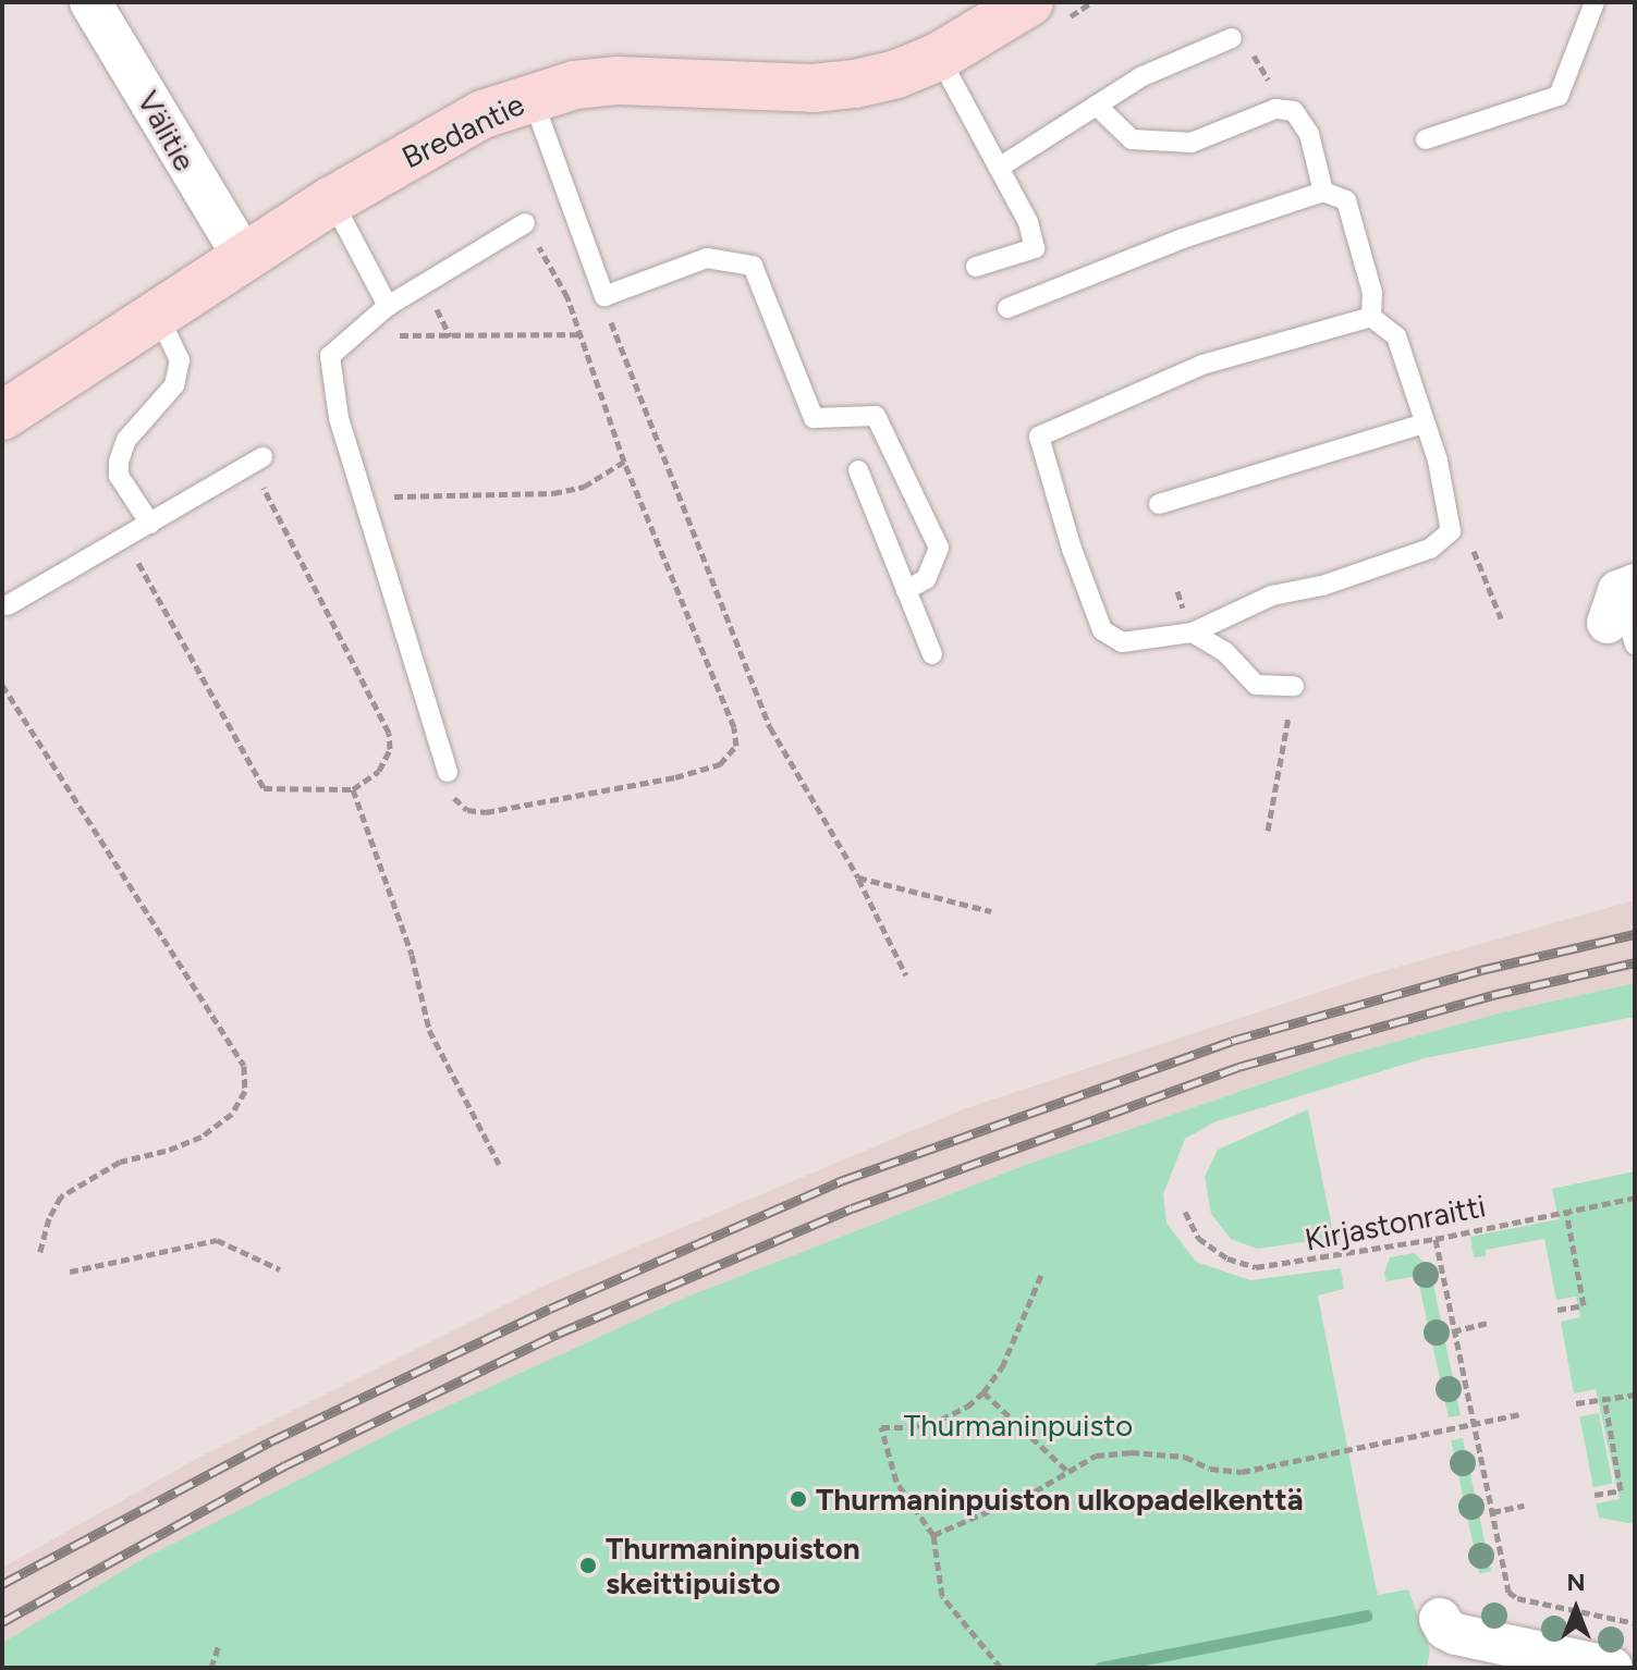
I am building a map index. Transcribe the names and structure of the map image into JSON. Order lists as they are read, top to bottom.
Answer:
{
  "streets": {
    "street": ["Välitie", "Bredantie"],
    "path": ["Kirjastonraitti"]
  },
  "crossings": [
    ["Välitie", "Bredantie"]
  ],
  "parks": ["Thurmaninpuisto"],
  "places": ["Thurmaninpuiston ulkopadelkenttä", "Thurmaninpuiston skeittipuisto"],
  "north": "top"
}
